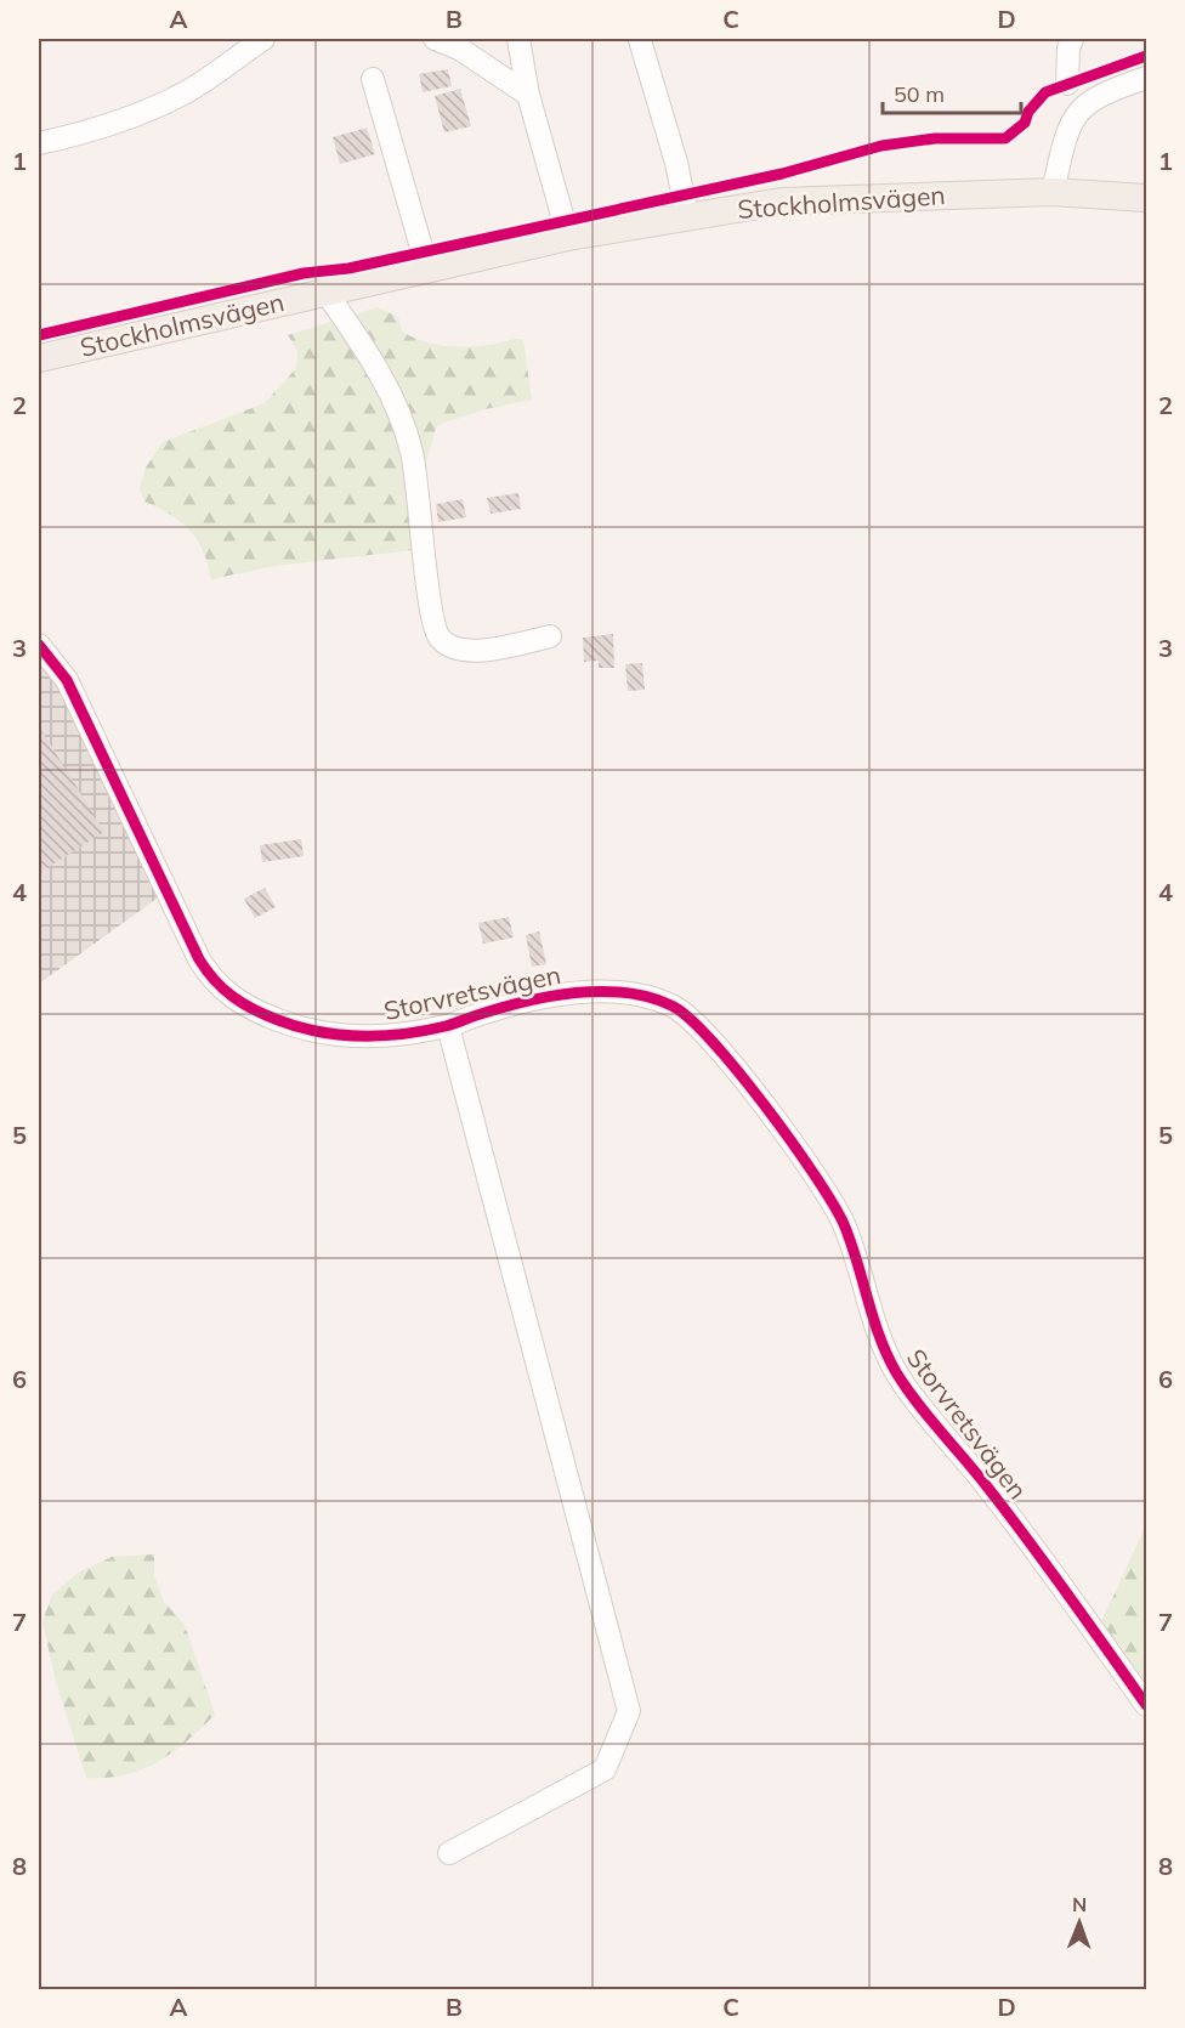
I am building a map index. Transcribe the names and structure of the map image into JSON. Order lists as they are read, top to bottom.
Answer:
{
  "streets": {
    "main road": ["Stockholmsvägen"],
    "street": ["Storvretsvägen"]
  },
  "scale_bar": "50 m",
  "north": "top",
  "grid": {
    "columns": [
      "A",
      "B",
      "C",
      "D"
    ],
    "rows": [
      "1",
      "2",
      "3",
      "4",
      "5",
      "6",
      "7",
      "8"
    ]
  }
}
